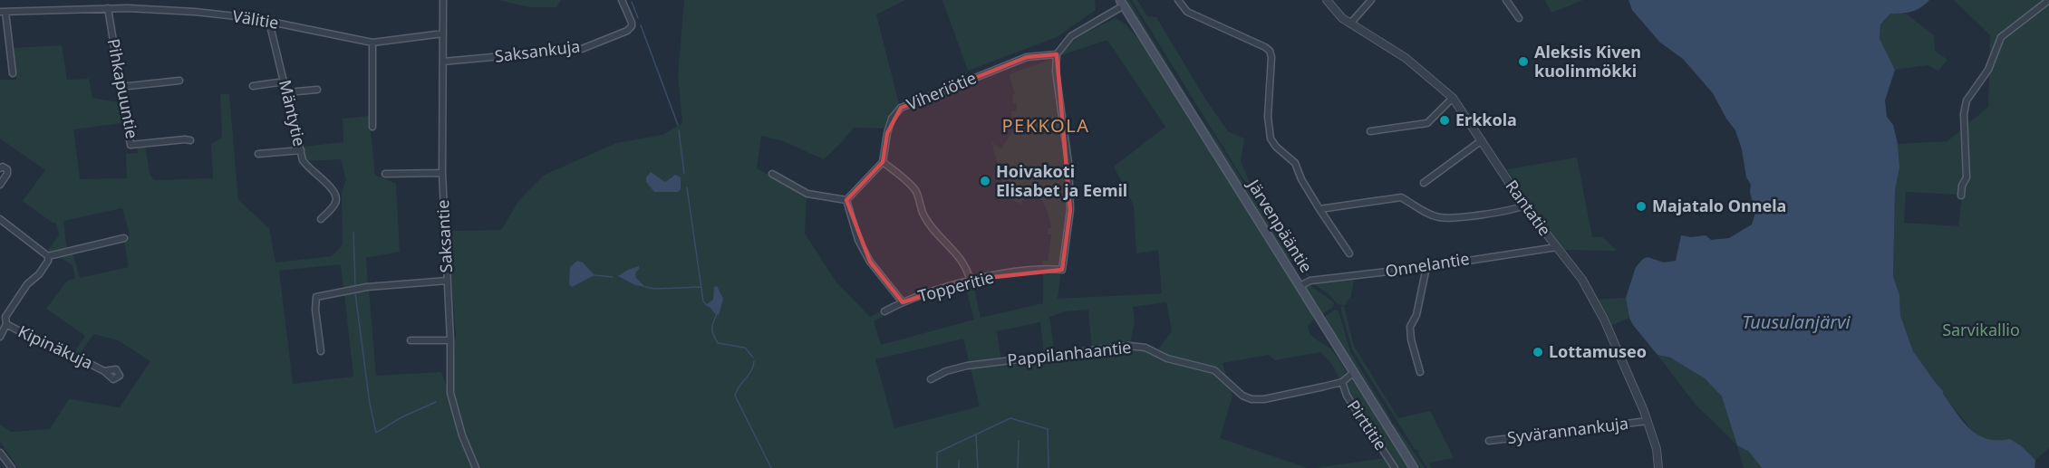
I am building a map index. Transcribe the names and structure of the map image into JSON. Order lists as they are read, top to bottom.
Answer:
{
  "streets": {
    "main road": ["Järvenpääntie"],
    "street": [
      "Välitie",
      "Saksankuja",
      "Pihkapuuntie",
      "Viheriötie",
      "Mäntytie",
      "Rantatie",
      "Saksantie",
      "Onnelantie",
      "Topperitie",
      "Kipinäkuja",
      "Pappilanhaantie",
      "Pirttitie",
      "Syvärannankuja"
    ]
  },
  "crossings": [
    ["Välitie", "Pihkapuuntie"],
    ["Välitie", "Mäntytie"],
    ["Välitie", "Saksantie"],
    ["Saksankuja", "Saksantie"],
    ["Viheriötie", "Topperitie"],
    ["Rantatie", "Onnelantie"],
    ["Rantatie", "Syvärannankuja"],
    ["Järvenpääntie", "Onnelantie"],
    ["Järvenpääntie", "Pappilanhaantie"],
    ["Pappilanhaantie", "Pirttitie"]
  ],
  "districts": ["PEKKOLA"],
  "water": ["Tuusulanjärvi"],
  "parks": ["Sarvikallio"],
  "places": [
    "Aleksis Kiven kuolinmökki",
    "Erkkola",
    "Hoivakoti Elisabet ja Eemil",
    "Majatalo Onnela",
    "Lottamuseo"
  ]
}
